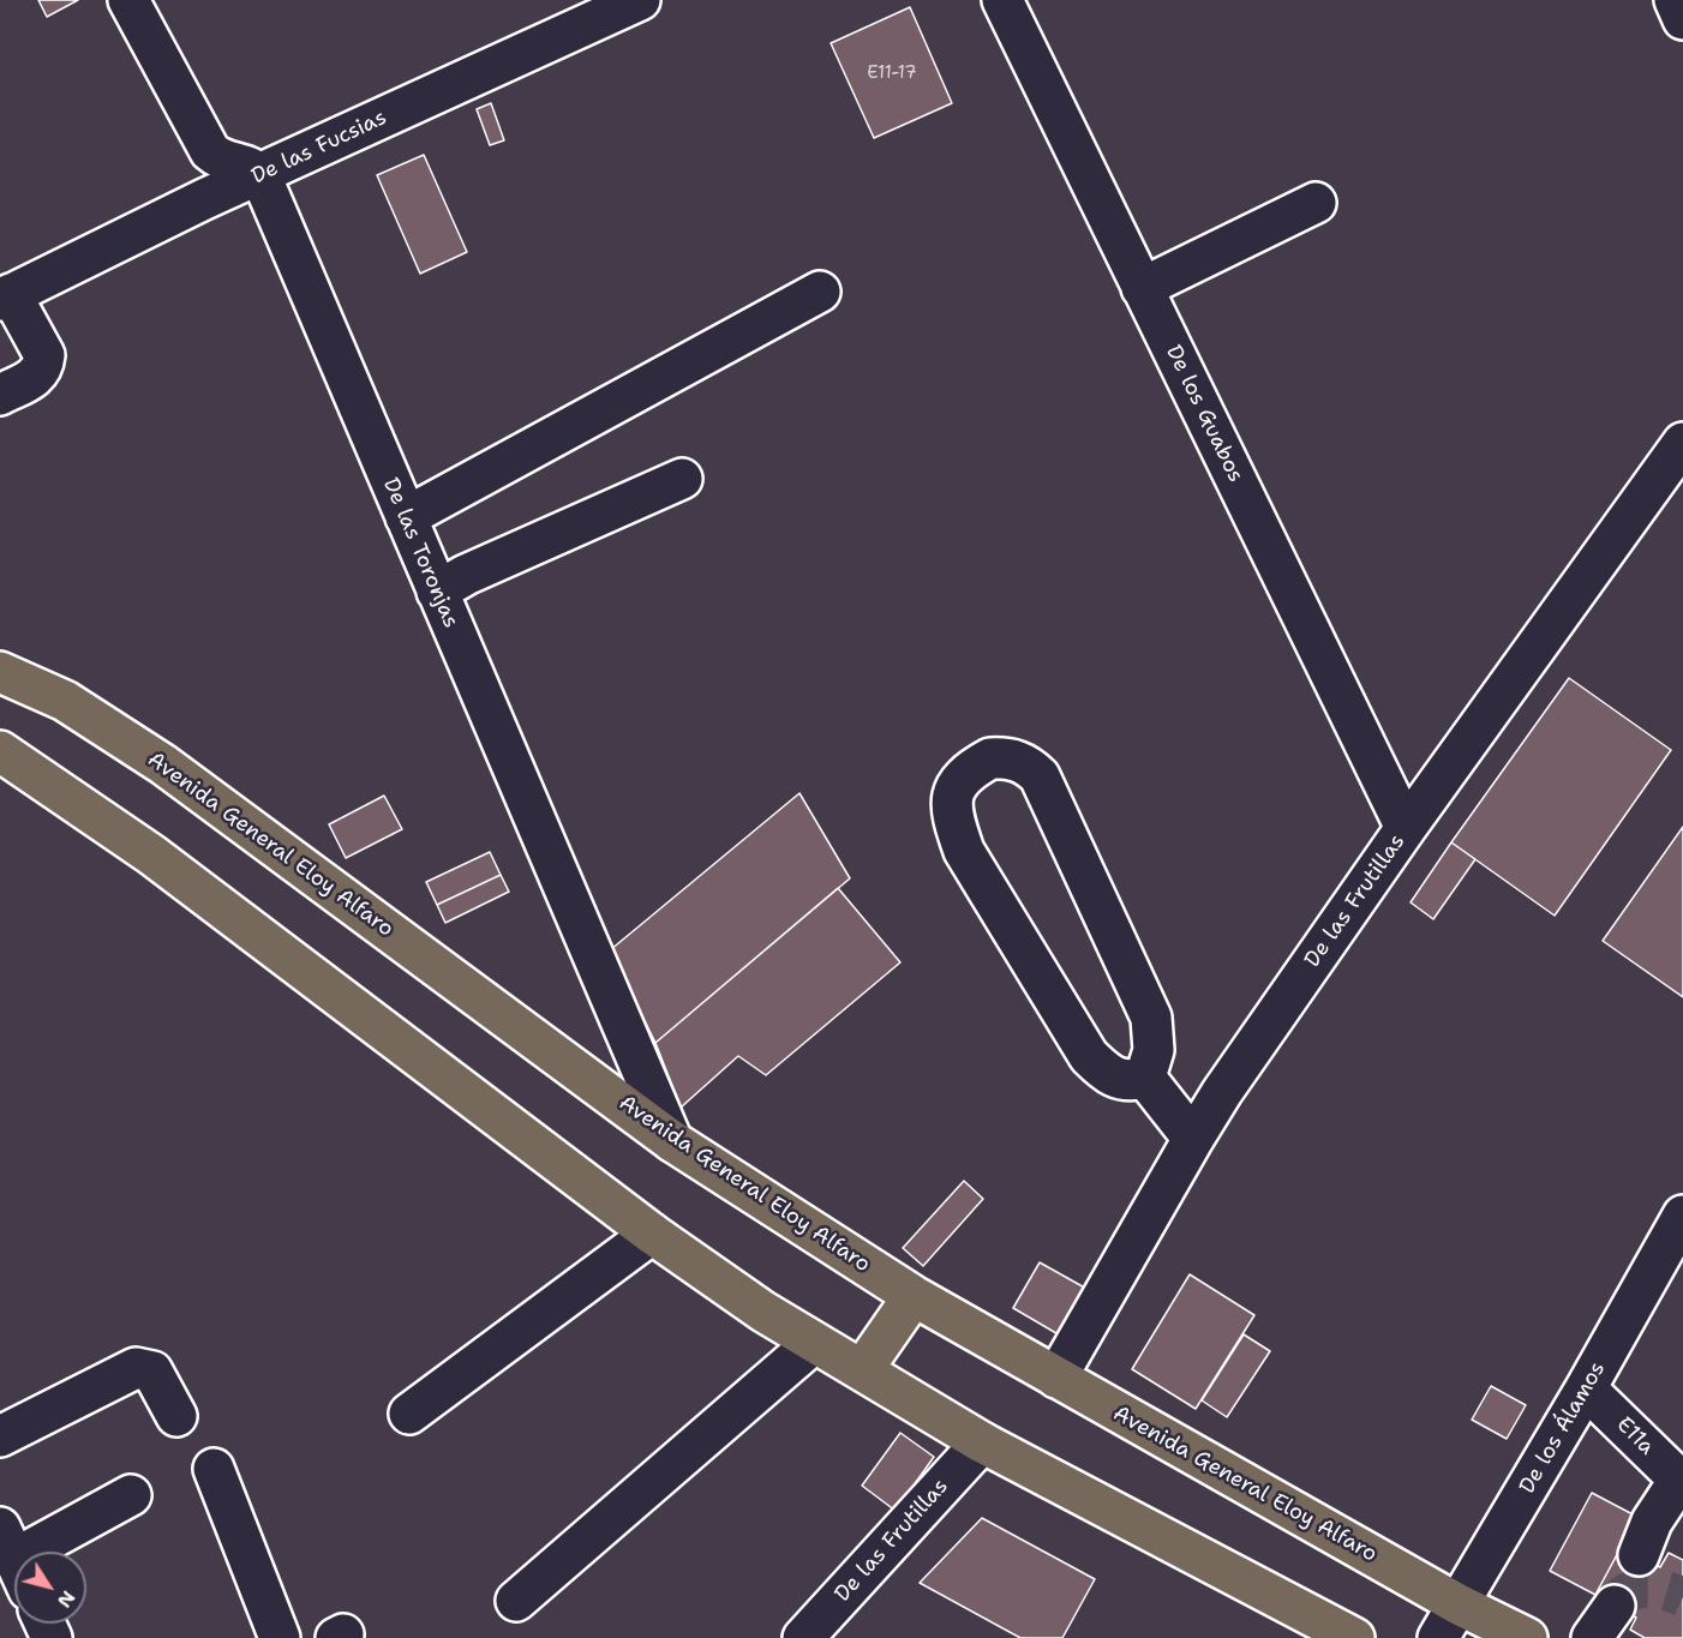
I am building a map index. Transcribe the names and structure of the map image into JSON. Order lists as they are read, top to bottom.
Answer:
{
  "streets": {
    "main road": ["Avenida General Eloy Alfaro"],
    "street": [
      "De las Fucsias",
      "De los Guabos",
      "De las Toronjas",
      "De las Frutillas",
      "De los Álamos",
      "E11a"
    ]
  },
  "crossings": [
    ["De las Fucsias", "De las Toronjas"],
    ["De los Guabos", "De las Frutillas"],
    ["De las Toronjas", "Avenida General Eloy Alfaro"],
    ["Avenida General Eloy Alfaro", "De las Frutillas"],
    ["Avenida General Eloy Alfaro", "De los Álamos"],
    ["De los Álamos", "E11a"]
  ],
  "house_numbers": ["E11-17"],
  "north": "bottom right"
}
